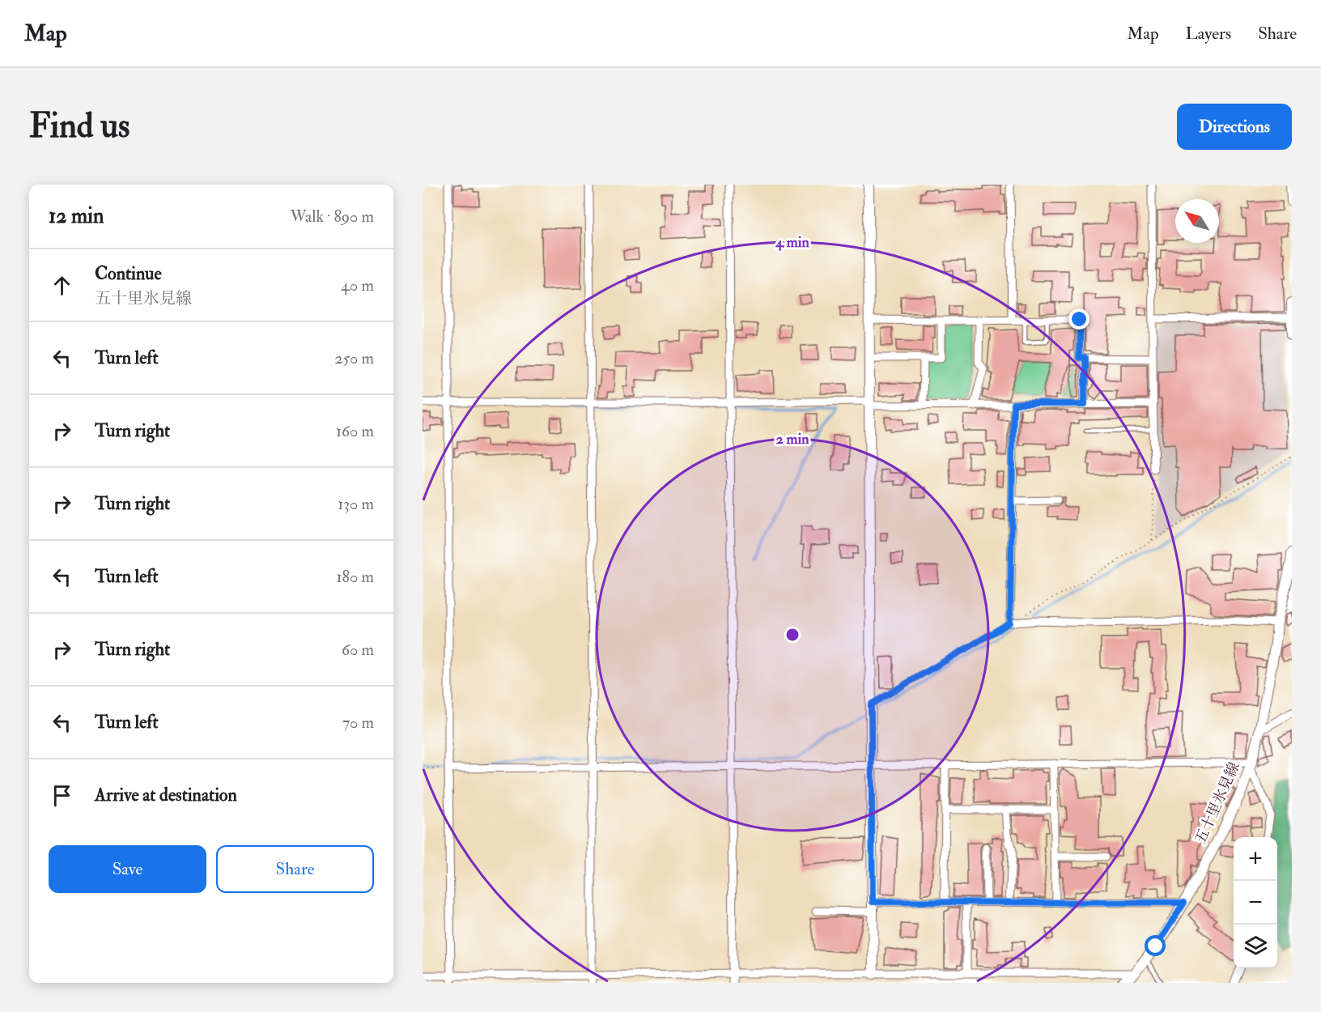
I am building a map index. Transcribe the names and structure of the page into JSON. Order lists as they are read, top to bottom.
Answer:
{
  "streets": {
    "street": ["五十里氷見線"]
  },
  "north": "top left",
  "page": {
    "header": "Map",
    "nav": ["Map", "Layers", "Share"],
    "buttons": [
      "Directions",
      ["Save", "Share"]
    ],
    "title": "Find us",
    "heading": ["12 min", "Walk · 890 m"],
    "list": [
      ["Continue", "五十里氷見線", "40 m"],
      ["Turn left", "250 m"],
      ["Turn right", "160 m"],
      ["Turn right", "130 m"],
      ["Turn left", "180 m"],
      ["Turn right", "60 m"],
      ["Turn left", "70 m"],
      "Arrive at destination"
    ],
    "map_buttons": ["+", "−"]
  },
  "rings": ["4 min", "2 min"]
}
